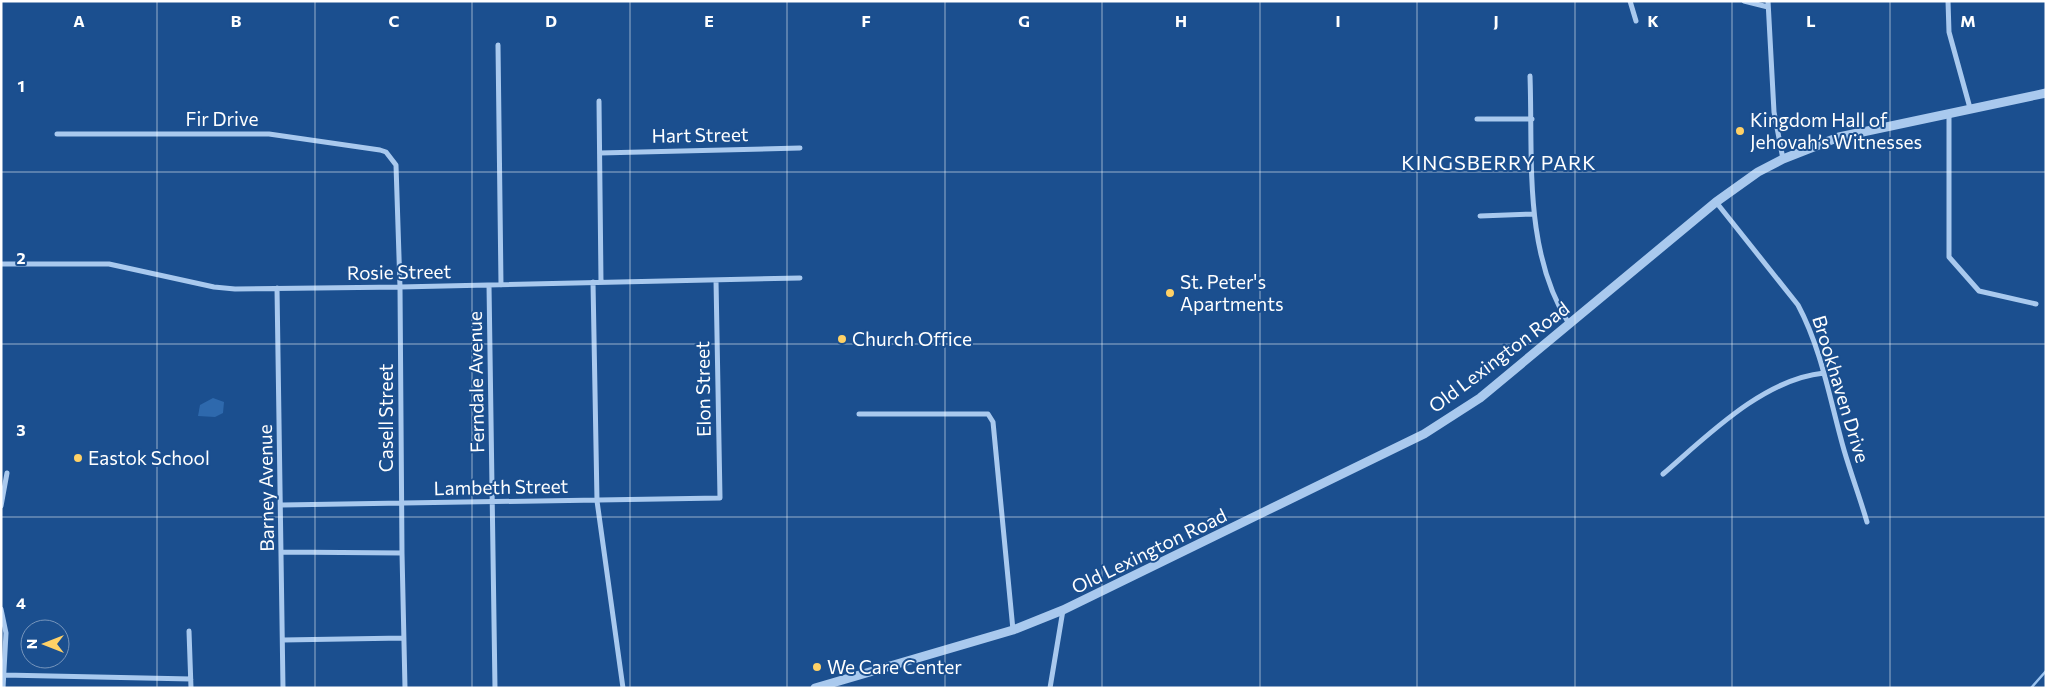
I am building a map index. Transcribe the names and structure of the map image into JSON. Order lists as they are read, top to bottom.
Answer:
{
  "streets": {
    "street": [
      "Fir Drive",
      "Hart Street",
      "Rosie Street",
      "Old Lexington Road",
      "Ferndale Avenue",
      "Elon Street",
      "Brookhaven Drive",
      "Casell Street",
      "Lambeth Street",
      "Barney Avenue"
    ]
  },
  "crossings": [
    ["Fir Drive", "Casell Street"],
    ["Rosie Street", "Ferndale Avenue"],
    ["Rosie Street", "Elon Street"],
    ["Rosie Street", "Casell Street"],
    ["Rosie Street", "Barney Avenue"],
    ["Old Lexington Road", "Brookhaven Drive"],
    ["Ferndale Avenue", "Lambeth Street"],
    ["Elon Street", "Lambeth Street"],
    ["Casell Street", "Lambeth Street"],
    ["Lambeth Street", "Barney Avenue"]
  ],
  "districts": ["KINGSBERRY PARK"],
  "places": [
    "Kingdom Hall of Jehovah’s Witnesses",
    "St. Peter's Apartments",
    "Church Office",
    "Eastok School",
    "We Care Center"
  ],
  "north": "left",
  "grid": {
    "columns": [
      "A",
      "B",
      "C",
      "D",
      "E",
      "F",
      "G",
      "H",
      "I",
      "J",
      "K",
      "L",
      "M"
    ],
    "rows": [
      "1",
      "2",
      "3",
      "4"
    ]
  }
}
